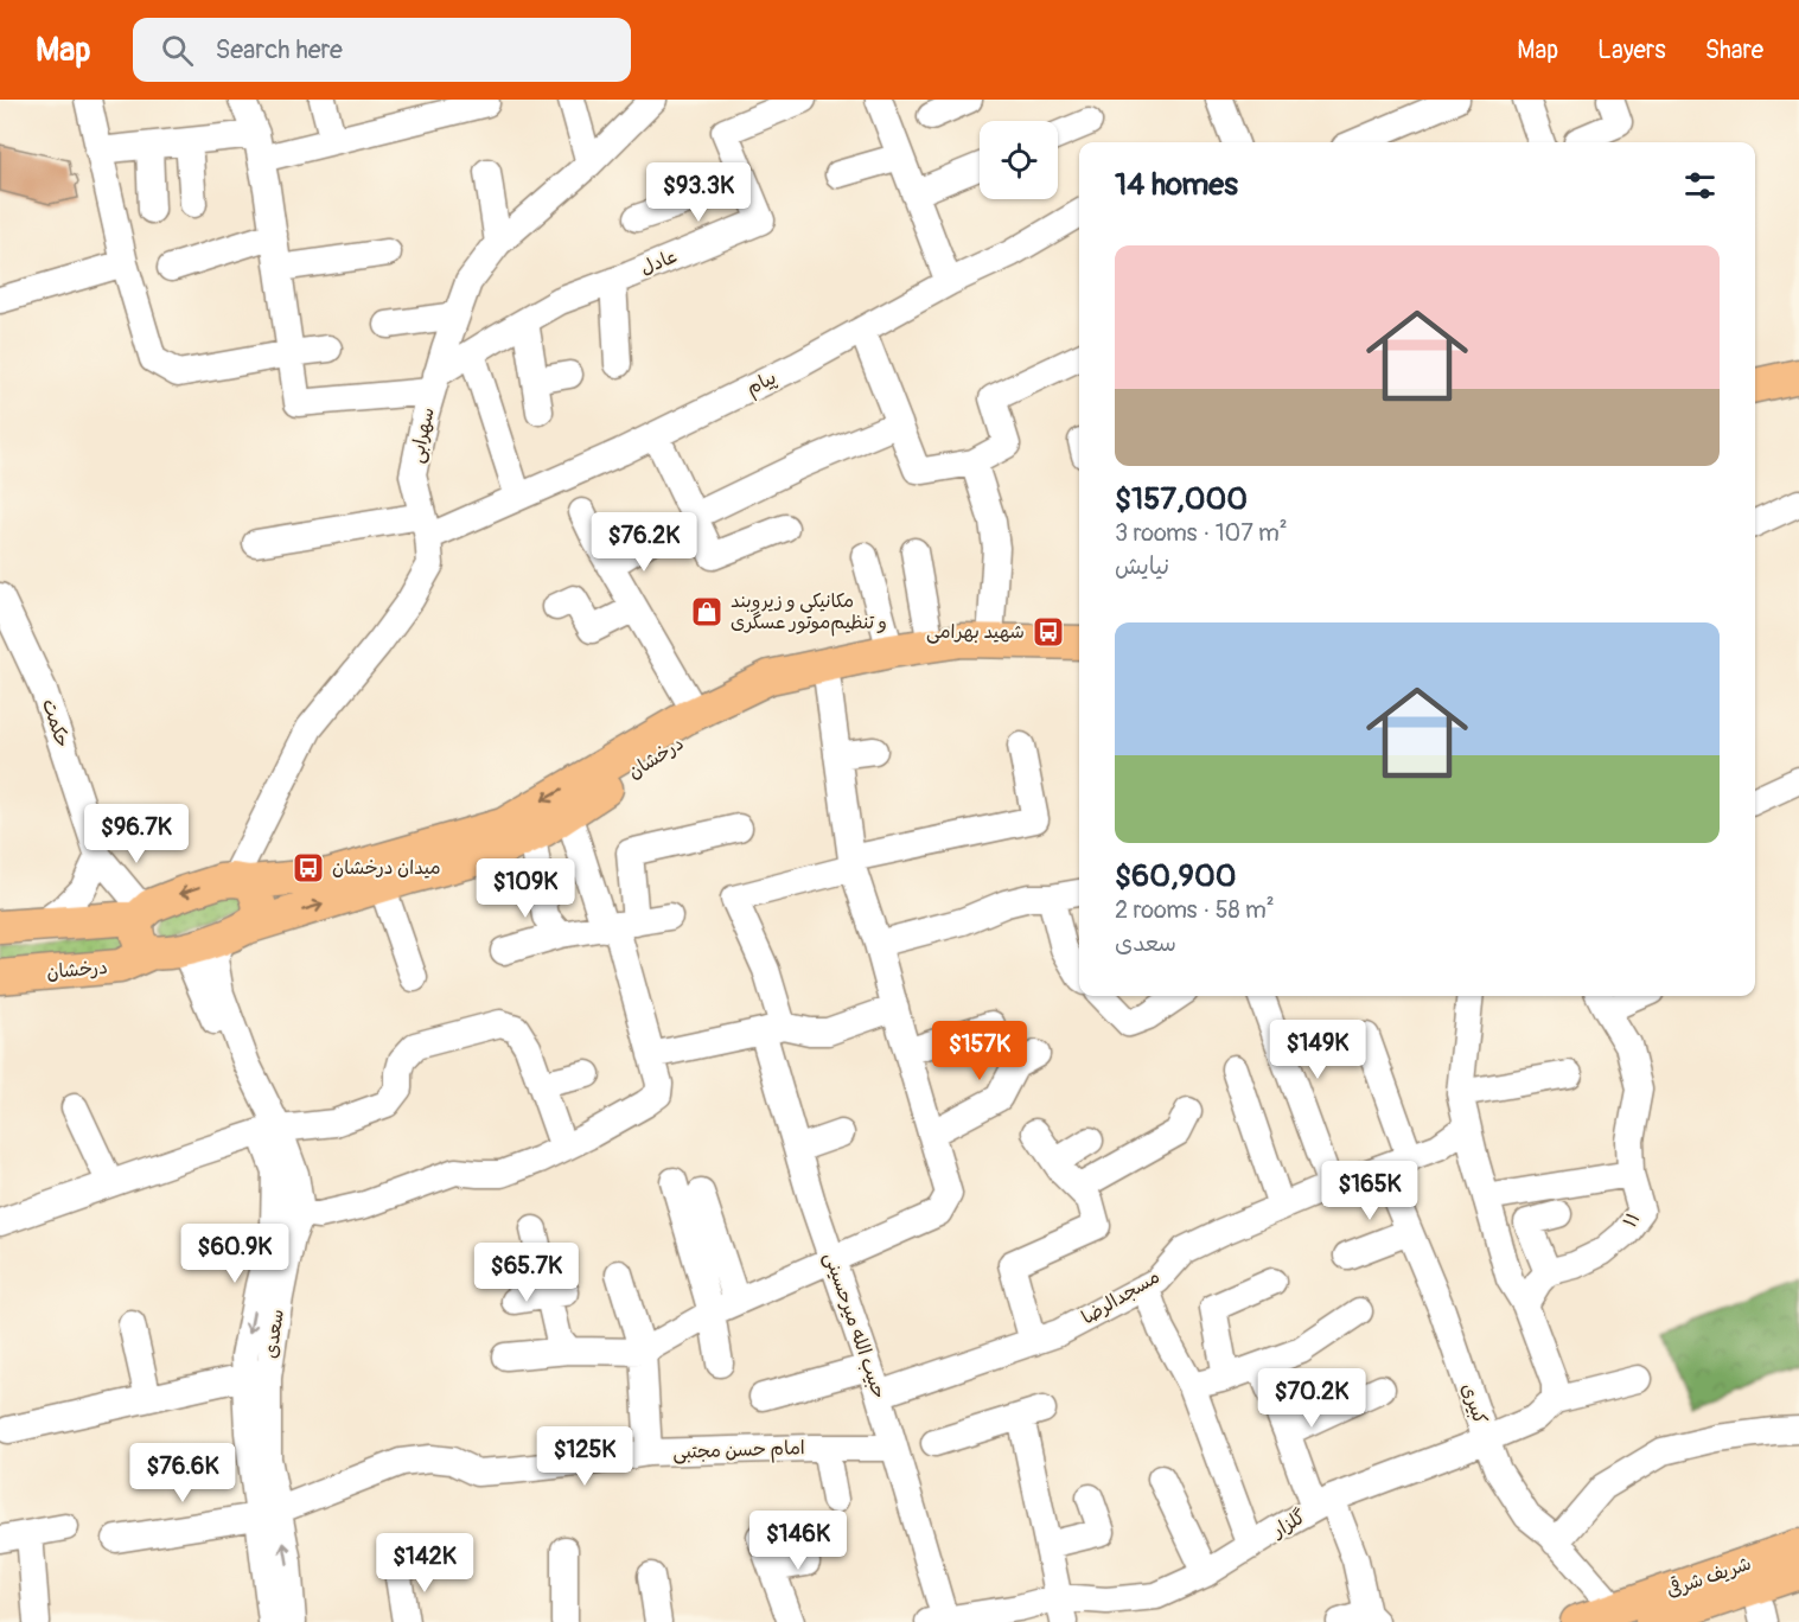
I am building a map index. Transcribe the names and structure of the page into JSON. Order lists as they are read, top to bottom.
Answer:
{
  "streets": {
    "main road": ["درخشان", "شریف شرقی"],
    "street": [
      "عادل",
      "پیام",
      "سهرابی",
      "حکمت",
      "۱۱",
      "مسجدالرضا",
      "حبیب الله میرحسینی",
      "سعدی",
      "کبیری",
      "امام حسن مجتبی",
      "گلزار"
    ]
  },
  "crossings": [
    ["عادل", "سهرابی"],
    ["پیام", "سهرابی"],
    ["سهرابی", "درخشان"],
    ["درخشان", "سعدی"],
    ["مسجدالرضا", "حبیب الله میرحسینی"],
    ["مسجدالرضا", "کبیری"],
    ["حبیب الله میرحسینی", "امام حسن مجتبی"],
    ["حبیب الله میرحسینی", "گلزار"],
    ["سعدی", "امام حسن مجتبی"],
    ["کبیری", "گلزار"],
    ["کبیری", "شریف شرقی"]
  ],
  "places": {
    "shop": ["مکانیکی و زیروبند و تنظیم‌موتور عسگری"],
    "bus stop": ["شهید بهرامی", "میدان درخشان"]
  },
  "page": {
    "header": "Map",
    "search": "Search here",
    "nav": ["Map", "Layers", "Share"],
    "heading": "14 homes",
    "price": [
      "$93.3K",
      "$76.2K",
      "$96.7K",
      "$109K",
      "$149K",
      "$157K",
      "$165K",
      "$60.9K",
      "$65.7K",
      "$70.2K",
      "$125K",
      "$76.6K",
      "$146K",
      "$142K"
    ],
    "list": [
      {
        "name": "$157,000",
        "note": "3 rooms · 107 m² · نیایش"
      },
      {
        "name": "$60,900",
        "note": "2 rooms · 58 m² · سعدی"
      }
    ]
  }
}
